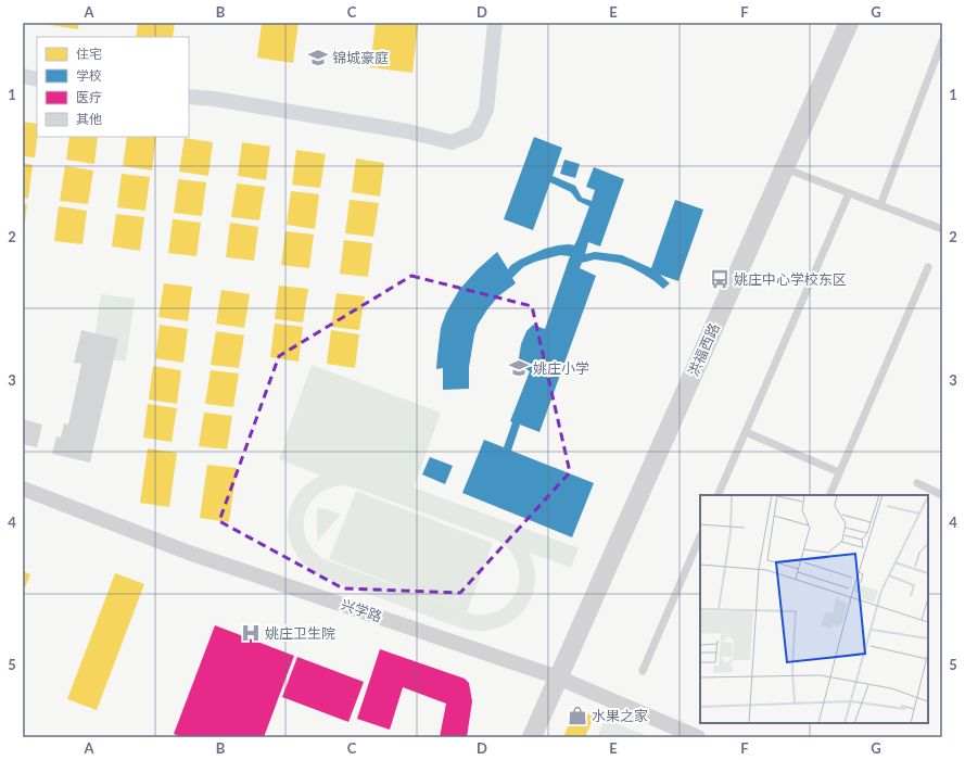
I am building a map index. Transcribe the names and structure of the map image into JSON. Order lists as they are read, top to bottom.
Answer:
{
  "streets": {
    "street": ["洪福西路", "兴学路"]
  },
  "crossings": [
    ["洪福西路", "兴学路"]
  ],
  "places": {
    "school or university": ["锦城豪庭", "姚庄小学"],
    "bus stop": ["姚庄中心学校东区"],
    "hospital": ["姚庄卫生院"],
    "shop": ["水果之家"]
  },
  "legend": [
    "住宅",
    "学校",
    "医疗",
    "其他"
  ],
  "grid": {
    "columns": [
      "A",
      "B",
      "C",
      "D",
      "E",
      "F",
      "G"
    ],
    "rows": [
      "1",
      "2",
      "3",
      "4",
      "5"
    ]
  }
}
